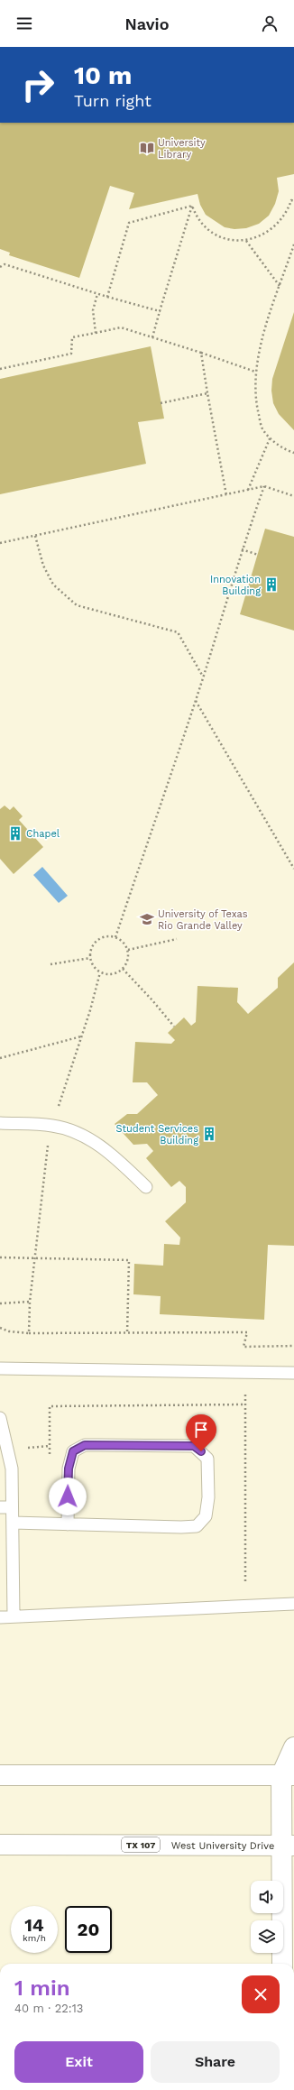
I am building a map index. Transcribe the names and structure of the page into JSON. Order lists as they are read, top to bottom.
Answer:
{
  "streets": {
    "main road": ["TX 107", "West University Drive"]
  },
  "places": {
    "library": ["University Library"],
    "building": ["Innovation Building", "Chapel", "Student Services Building"],
    "school or university": ["University of Texas Rio Grande Valley"]
  },
  "page": {
    "header": "Navio",
    "turn": ["10 m", "Turn right"],
    "speed": "14 km/h",
    "limit": "20",
    "heading": ["1 min", "40 m · 22:13"],
    "buttons": ["Exit", "Share"]
  }
}
